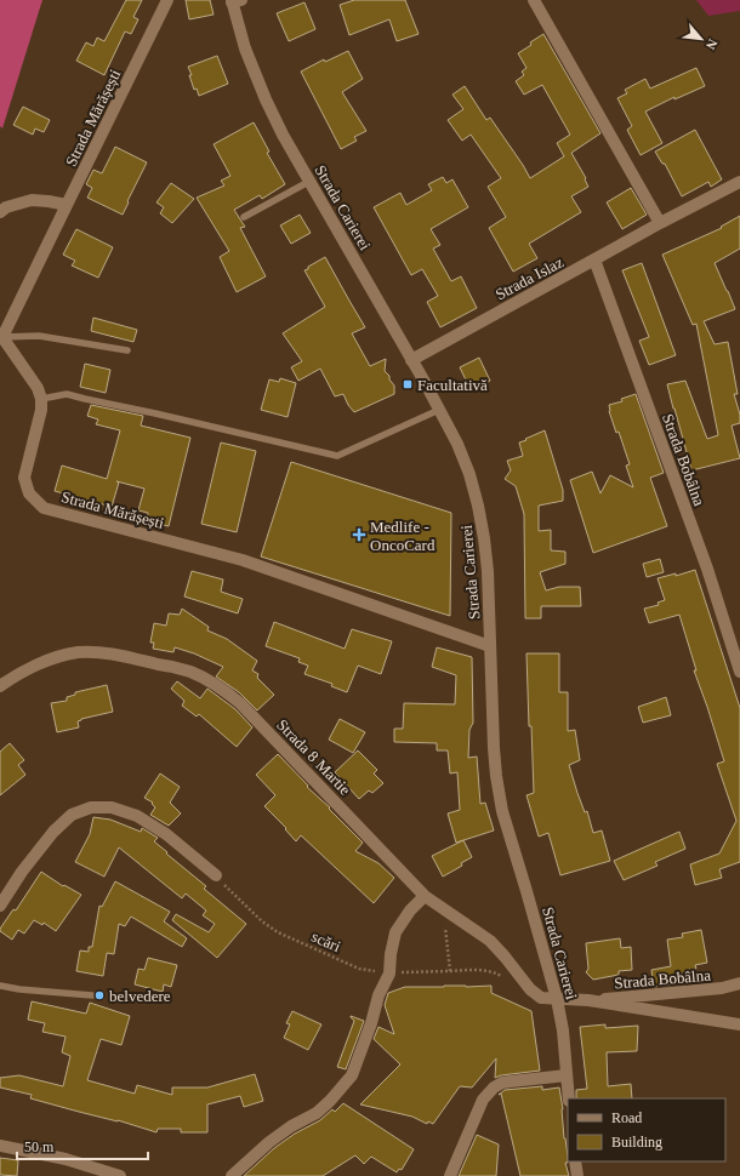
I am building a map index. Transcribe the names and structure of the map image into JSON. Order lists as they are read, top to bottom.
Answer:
{
  "streets": {
    "street": [
      "Strada Mărășești",
      "Strada Carierei",
      "Strada Islaz",
      "Strada Bobâlna",
      "Strada 8 Martie"
    ],
    "path": ["scări"]
  },
  "crossings": [
    ["Strada Mărășești", "Strada Carierei"],
    ["Strada Carierei", "Strada Islaz"],
    ["Strada Carierei", "Strada 8 Martie"],
    ["Strada Islaz", "Strada Bobâlna"],
    ["Strada Bobâlna", "Strada 8 Martie"]
  ],
  "places": {
    "transit": ["Facultativă"],
    "health": ["Medlife - OncoCard"],
    "other": ["belvedere"]
  },
  "legend": ["Road", "Building"],
  "scale_bar": "50 m",
  "north": "bottom right"
}
